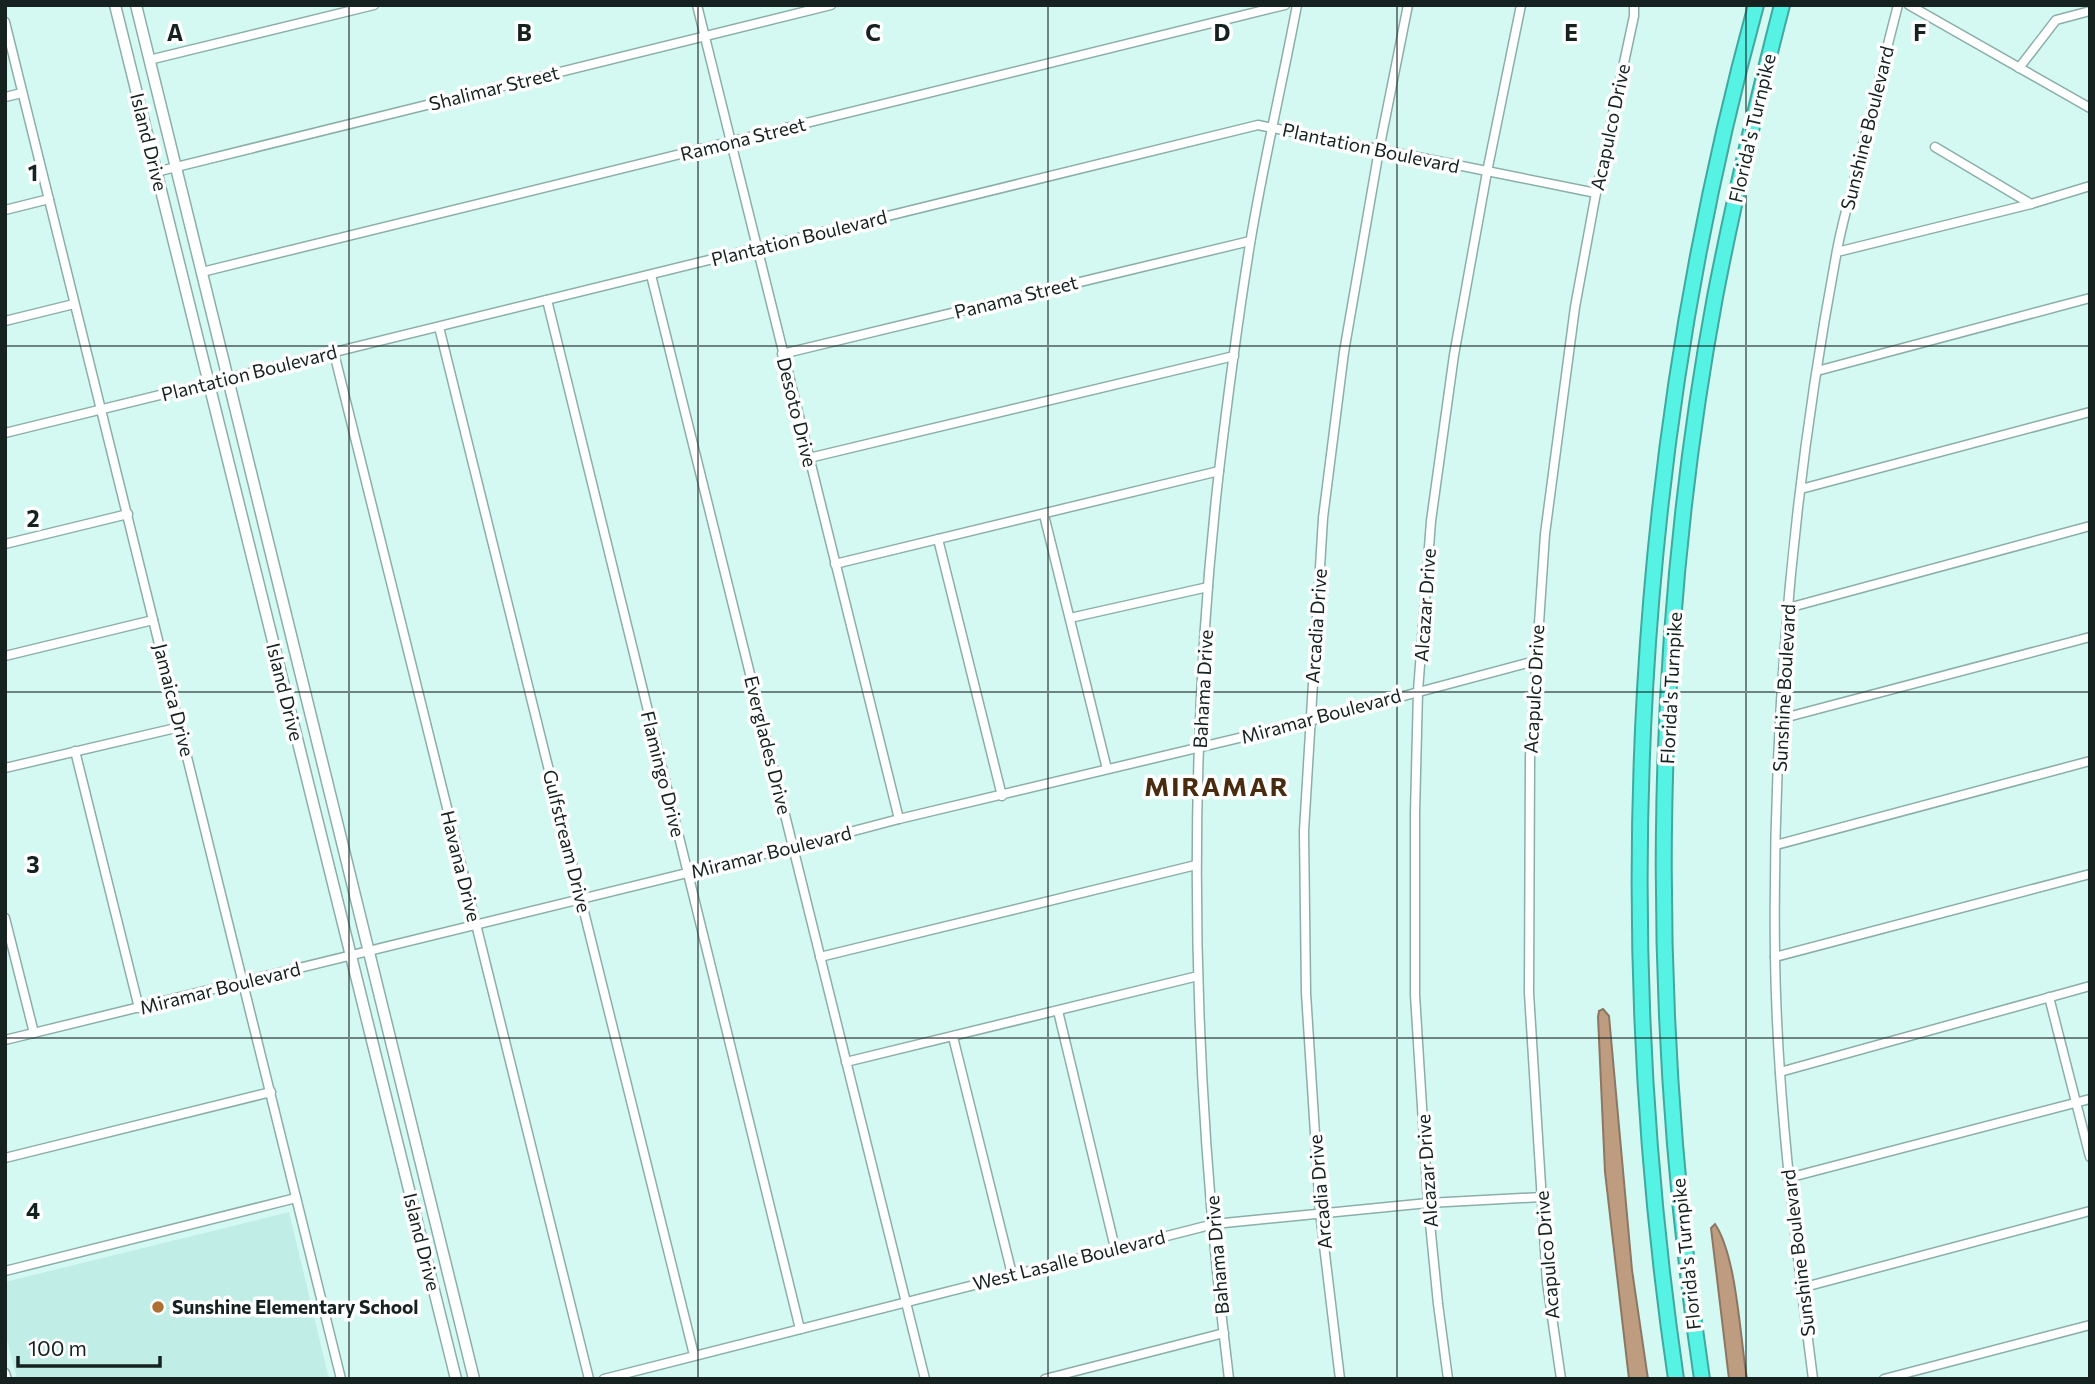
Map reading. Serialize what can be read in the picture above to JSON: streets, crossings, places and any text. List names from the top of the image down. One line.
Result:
{"streets":{"highway":["Florida's Turnpike"],"street":["Shalimar Street","Acapulco Drive","Sunshine Boulevard","Ramona Street","Island Drive","Plantation Boulevard","Panama Street","Desoto Drive","Alcazar Drive","Arcadia Drive","Bahama Drive","Jamaica Drive","Miramar Boulevard","Everglades Drive","Flamingo Drive","Gulfstream Drive","Havana Drive","West Lasalle Boulevard"]},"crossings":[["Shalimar Street","Island Drive"],["Shalimar Street","Desoto Drive"],["Acapulco Drive","Plantation Boulevard"],["Acapulco Drive","Miramar Boulevard"],["Acapulco Drive","West Lasalle Boulevard"],["Ramona Street","Island Drive"],["Ramona Street","Desoto Drive"],["Island Drive","Plantation Boulevard"],["Island Drive","Miramar Boulevard"],["Plantation Boulevard","Desoto Drive"],["Plantation Boulevard","Alcazar Drive"],["Plantation Boulevard","Arcadia Drive"],["Plantation Boulevard","Bahama Drive"],["Plantation Boulevard","Jamaica Drive"],["Plantation Boulevard","Everglades Drive"],["Plantation Boulevard","Flamingo Drive"],["Plantation Boulevard","Gulfstream Drive"],["Plantation Boulevard","Havana Drive"],["Panama Street","Desoto Drive"],["Panama Street","Bahama Drive"],["Desoto Drive","Miramar Boulevard"],["Alcazar Drive","Miramar Boulevard"],["Alcazar Drive","West Lasalle Boulevard"],["Arcadia Drive","Miramar Boulevard"],["Arcadia Drive","West Lasalle Boulevard"],["Bahama Drive","Miramar Boulevard"],["Bahama Drive","West Lasalle Boulevard"],["Jamaica Drive","Miramar Boulevard"],["Miramar Boulevard","Everglades Drive"],["Miramar Boulevard","Flamingo Drive"],["Miramar Boulevard","Gulfstream Drive"],["Miramar Boulevard","Havana Drive"],["Everglades Drive","West Lasalle Boulevard"],["Flamingo Drive","West Lasalle Boulevard"],["Gulfstream Drive","West Lasalle Boulevard"]],"districts":["MIRAMAR"],"places":["Sunshine Elementary School"],"scale_bar":"100 m","grid":{"columns":["A","B","C","D","E","F"],"rows":["1","2","3","4"]}}
